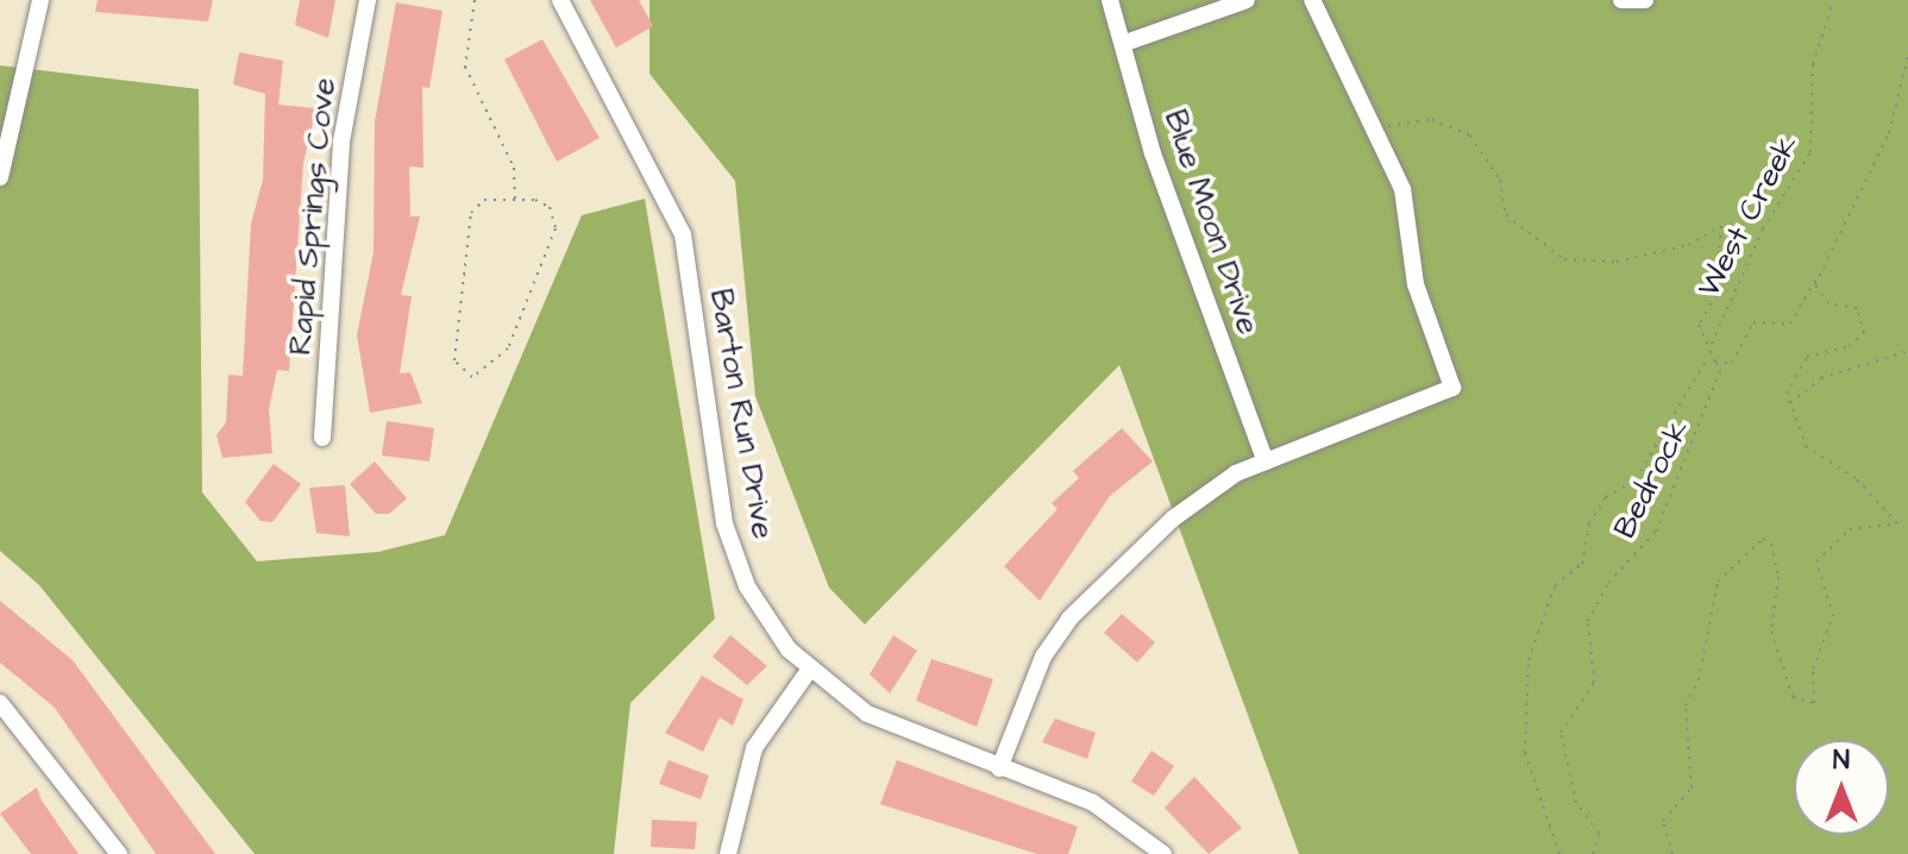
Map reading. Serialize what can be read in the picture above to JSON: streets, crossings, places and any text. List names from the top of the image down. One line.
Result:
{"streets":{"street":["Rapid Springs Cove","Blue Moon Drive","Barton Run Drive"],"path":["West Creek","Bedrock"]},"north":"top"}
